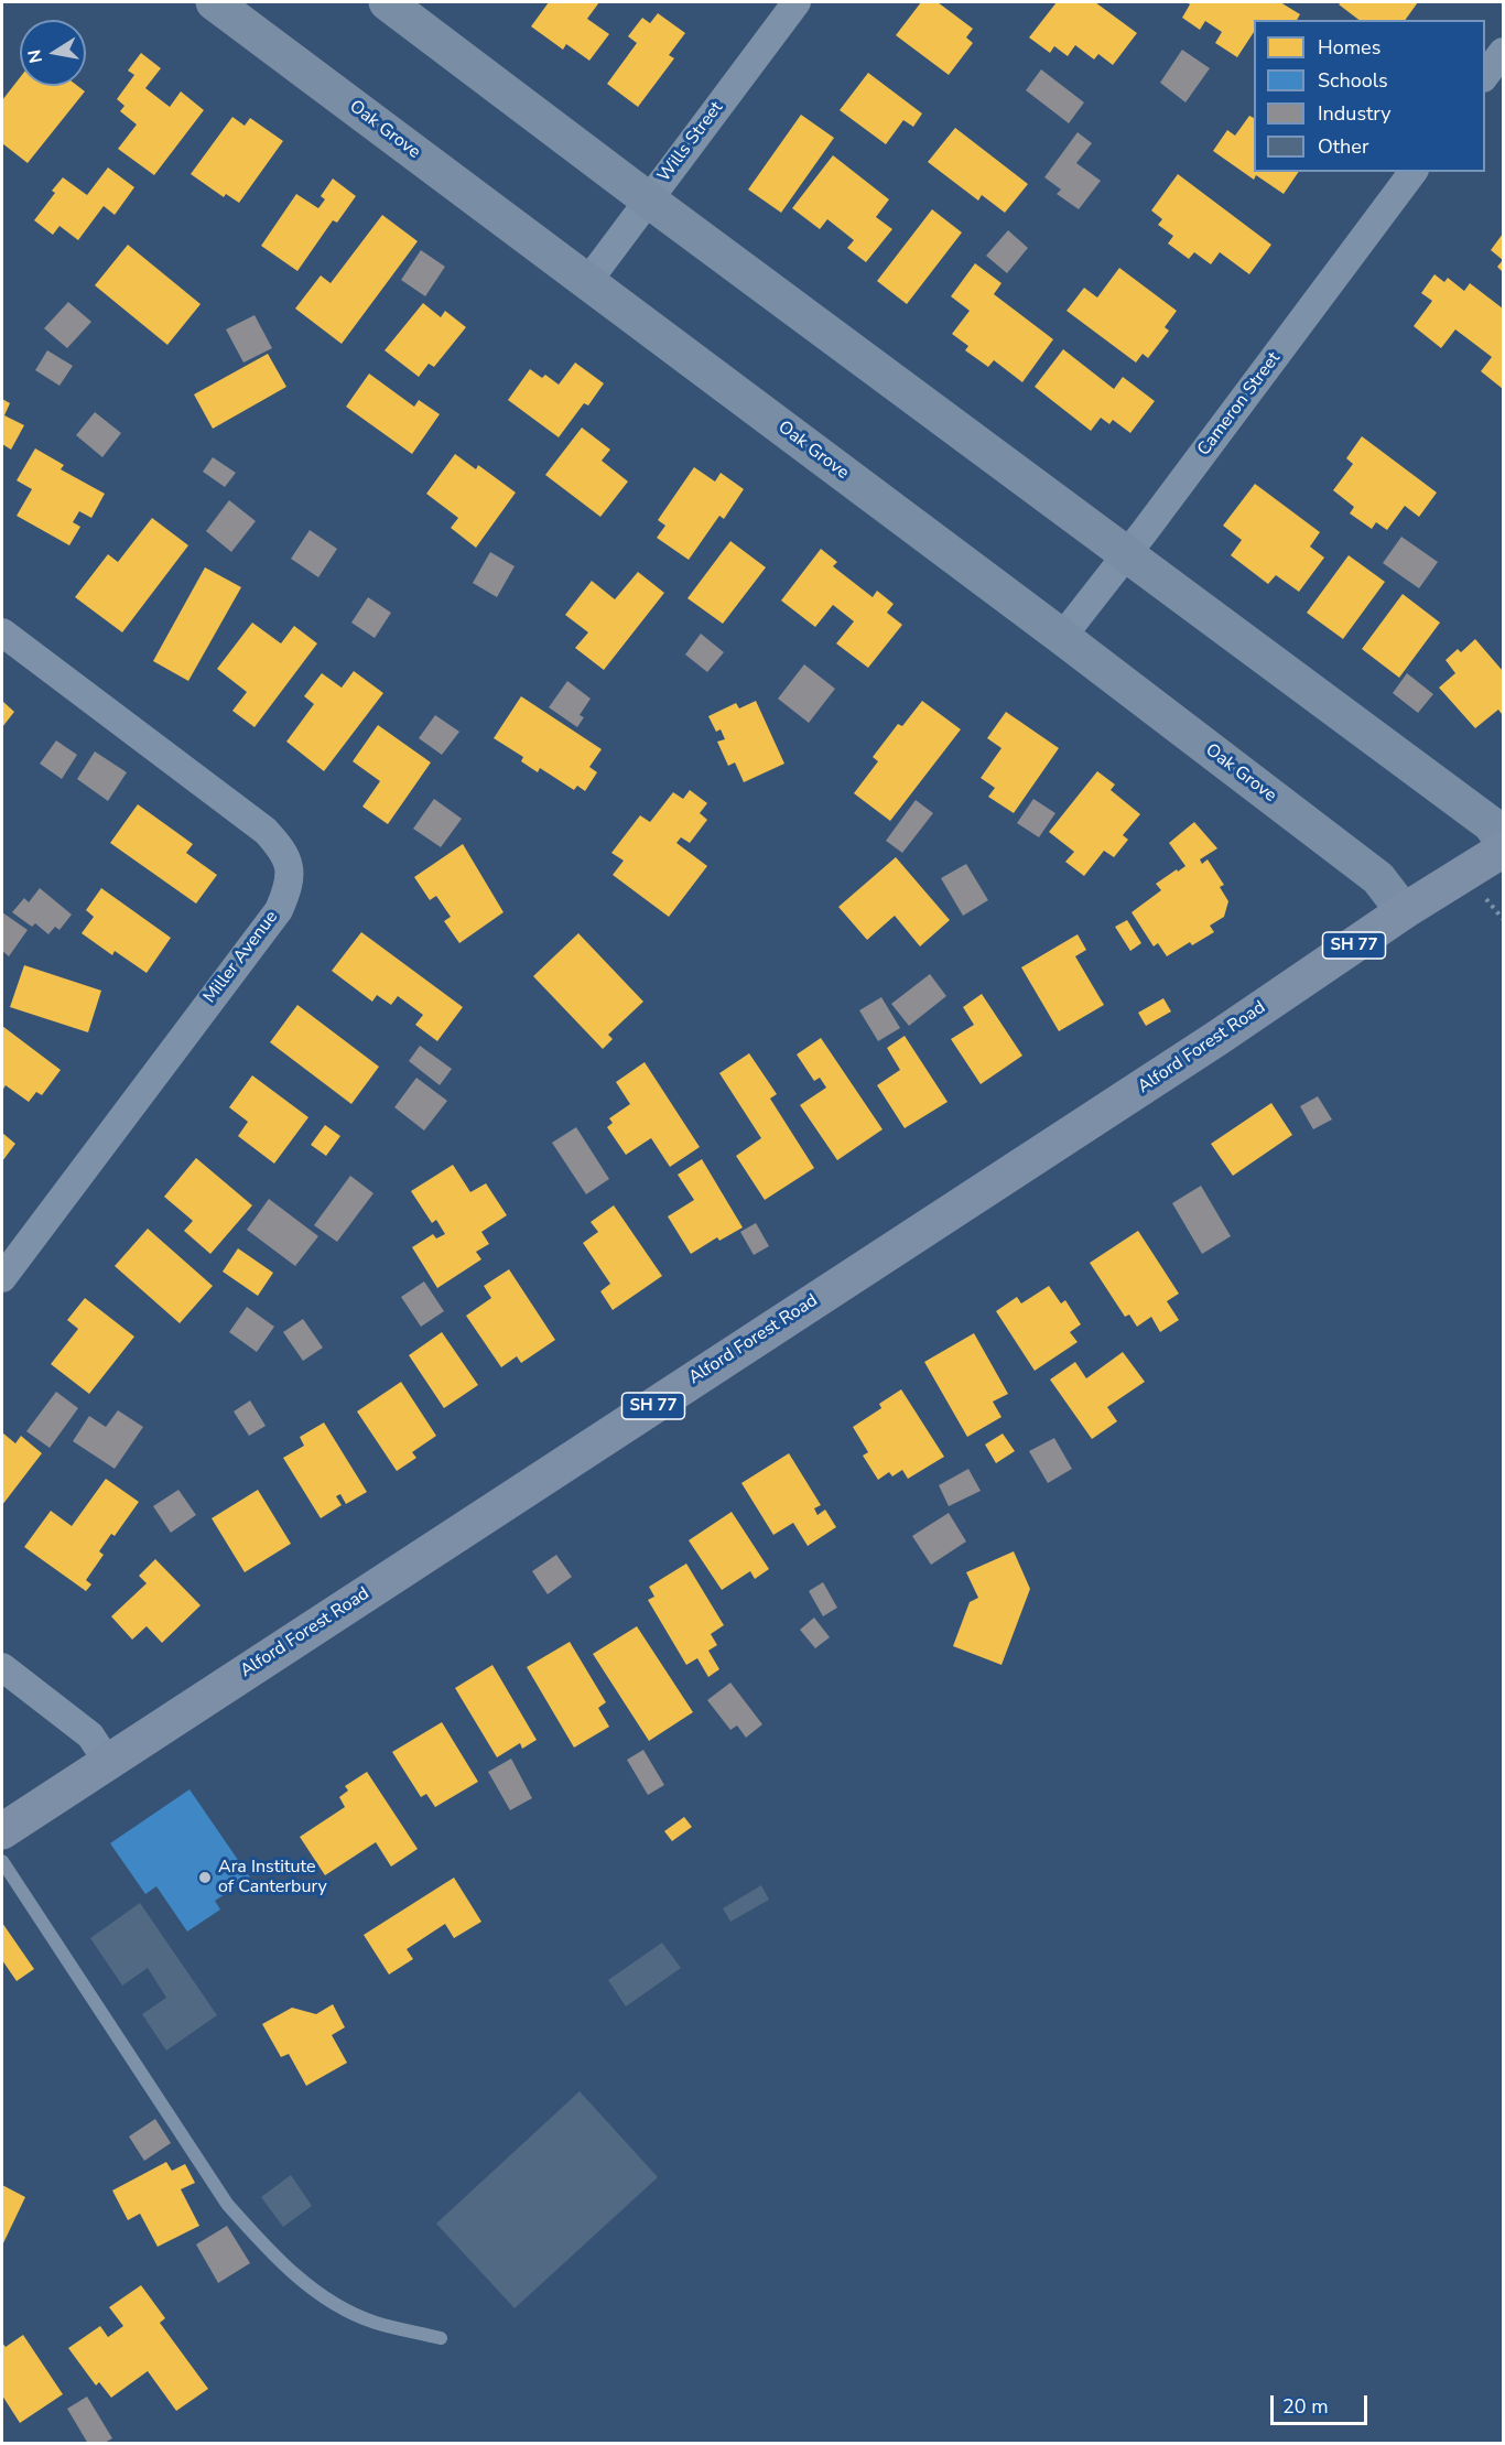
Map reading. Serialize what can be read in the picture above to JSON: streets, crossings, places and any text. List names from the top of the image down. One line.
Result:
{"streets":{"main road":["SH 77","Alford Forest Road"],"street":["Oak Grove","Wills Street","Cameron Street","Miller Avenue"]},"crossings":[["Oak Grove","Wills Street"],["Oak Grove","Cameron Street"],["Oak Grove","SH 77"],["Oak Grove","Alford Forest Road"],["SH 77","Alford Forest Road"]],"places":["Ara Institute of Canterbury"],"legend":["Homes","Schools","Industry","Other"],"scale_bar":"20 m","north":"left"}
